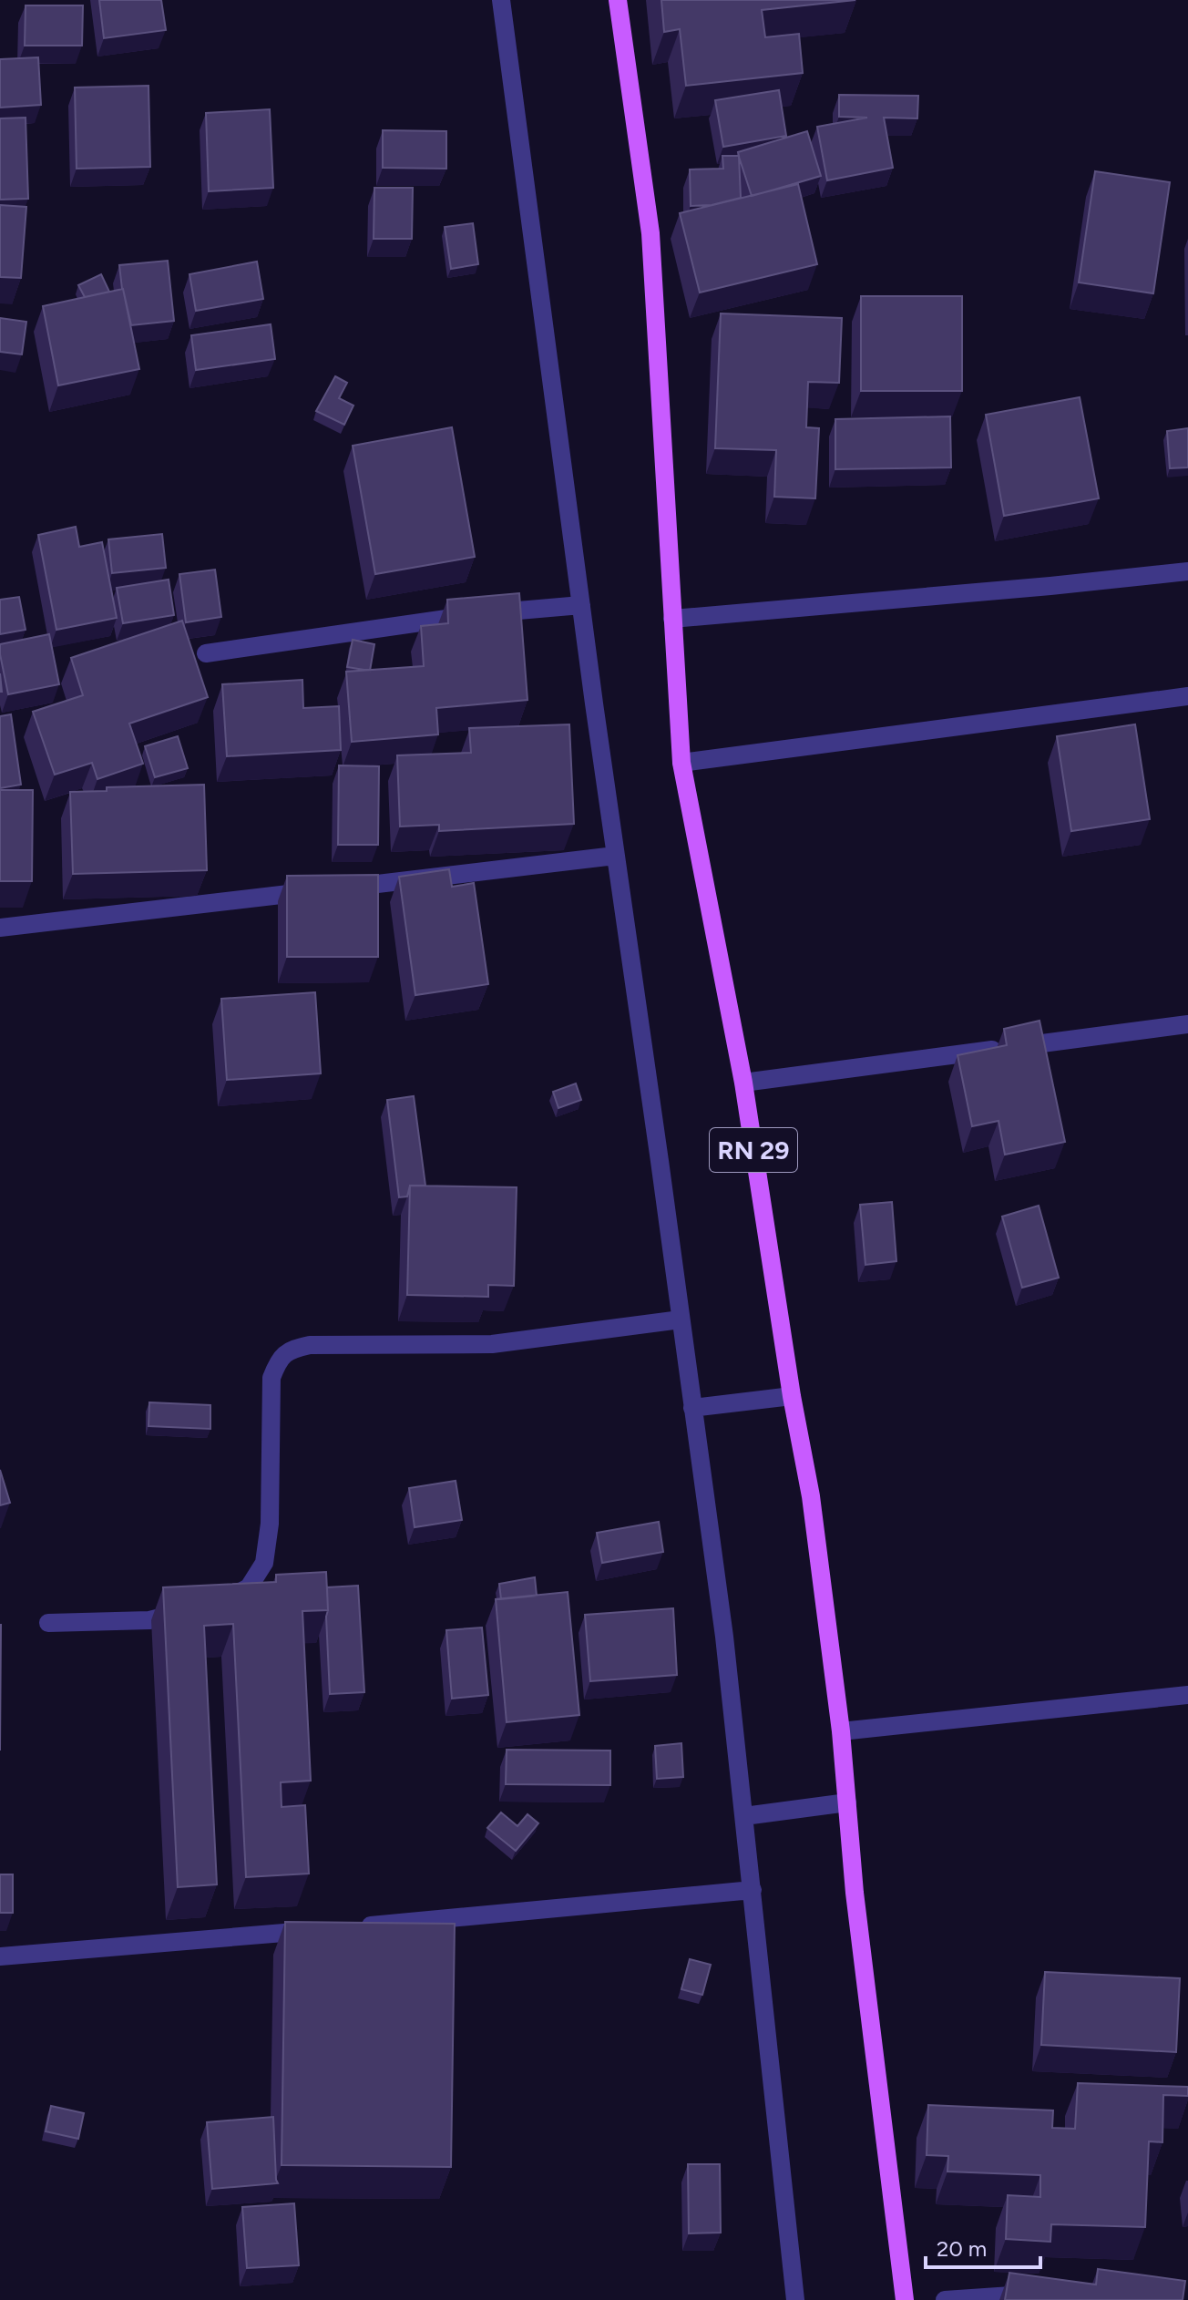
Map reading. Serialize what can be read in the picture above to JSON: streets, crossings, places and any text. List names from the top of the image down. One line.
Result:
{"streets":{"main road":["RN 29"]},"scale_bar":"20 m"}
